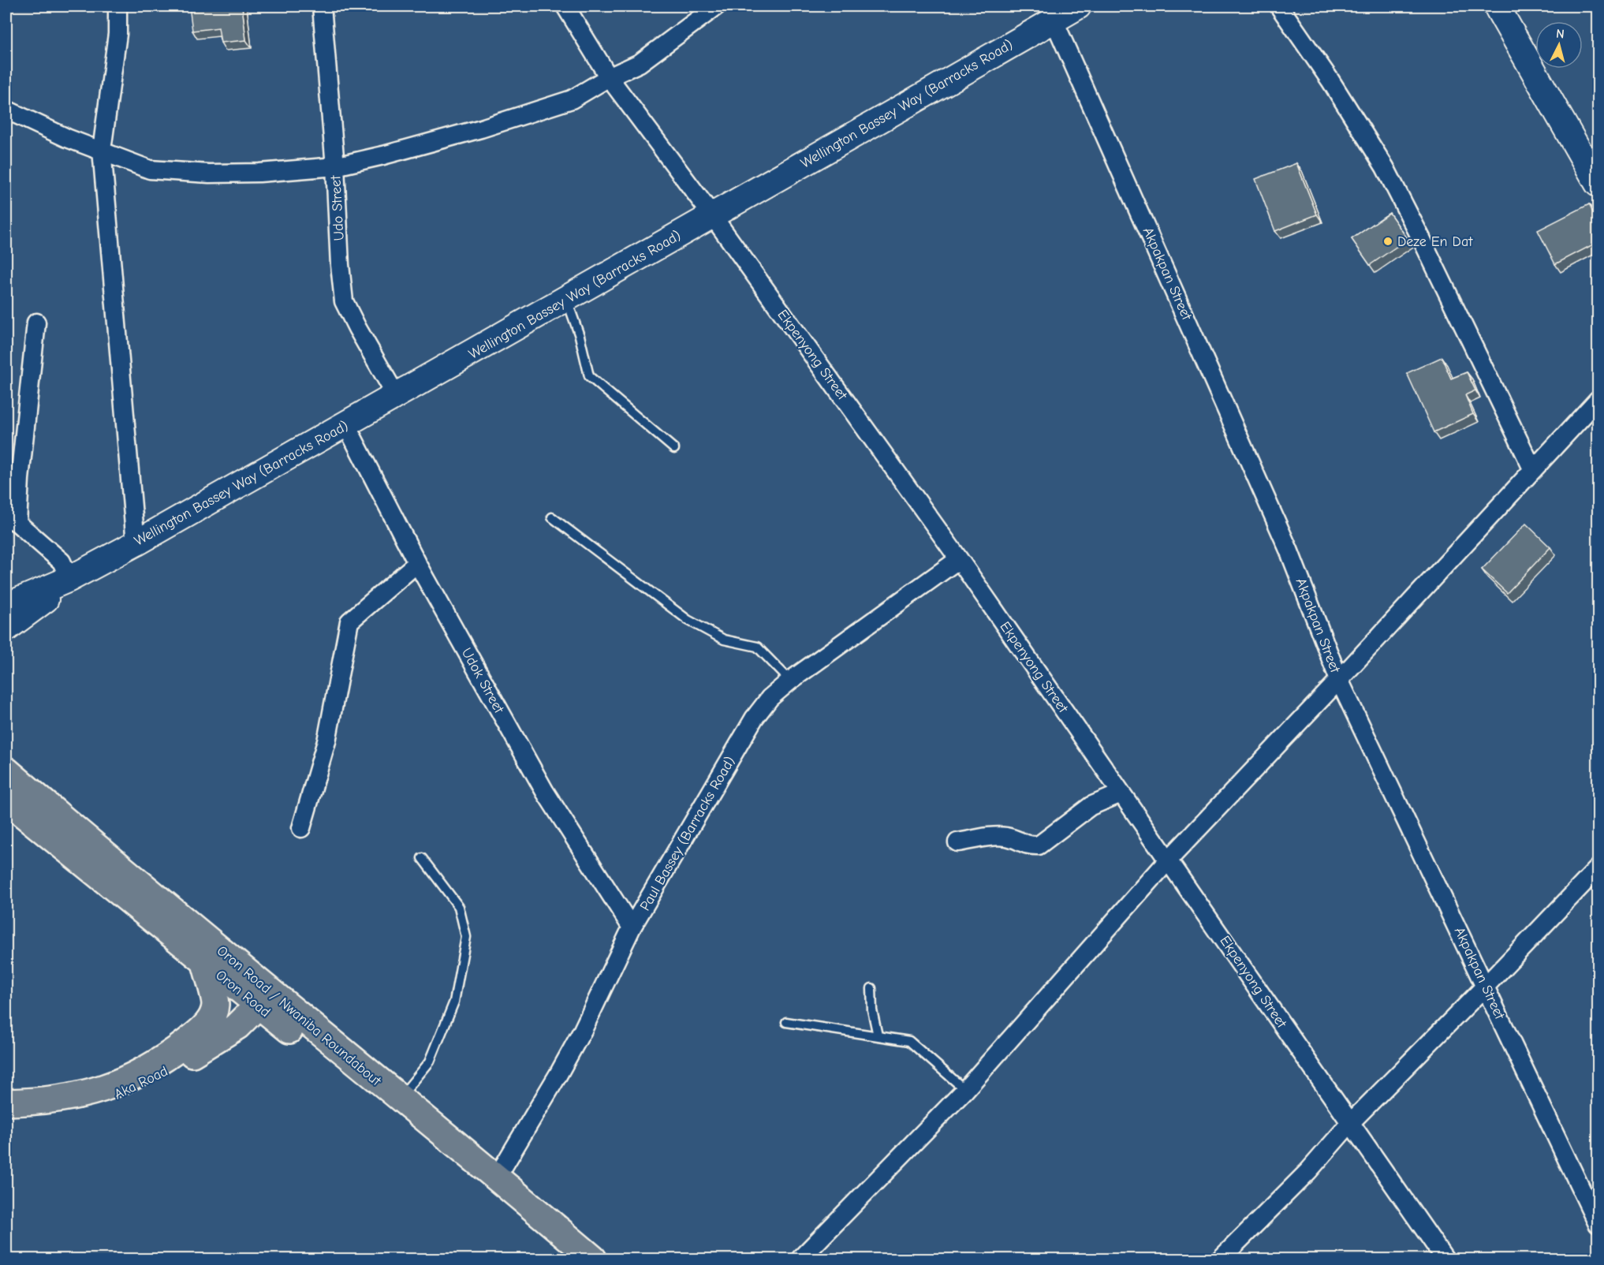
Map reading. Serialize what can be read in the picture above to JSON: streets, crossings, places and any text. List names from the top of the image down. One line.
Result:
{"streets":{"highway":["Oron Road","Oron Road / Nwaniba Roundabout","Aka Road"],"main road":["Wellington Bassey Way (Barracks Road)"],"street":["Udo Street","Akpakpan Street","Ekpenyong Street","Udok Street","Paul Bassey (Barracks Road)"]},"crossings":[["Wellington Bassey Way (Barracks Road)","Udo Street"],["Wellington Bassey Way (Barracks Road)","Akpakpan Street"],["Wellington Bassey Way (Barracks Road)","Ekpenyong Street"],["Wellington Bassey Way (Barracks Road)","Udok Street"],["Ekpenyong Street","Paul Bassey (Barracks Road)"],["Udok Street","Paul Bassey (Barracks Road)"],["Paul Bassey (Barracks Road)","Oron Road / Nwaniba Roundabout"],["Oron Road","Aka Road"]],"places":["Deze En Dat"],"north":"top"}
